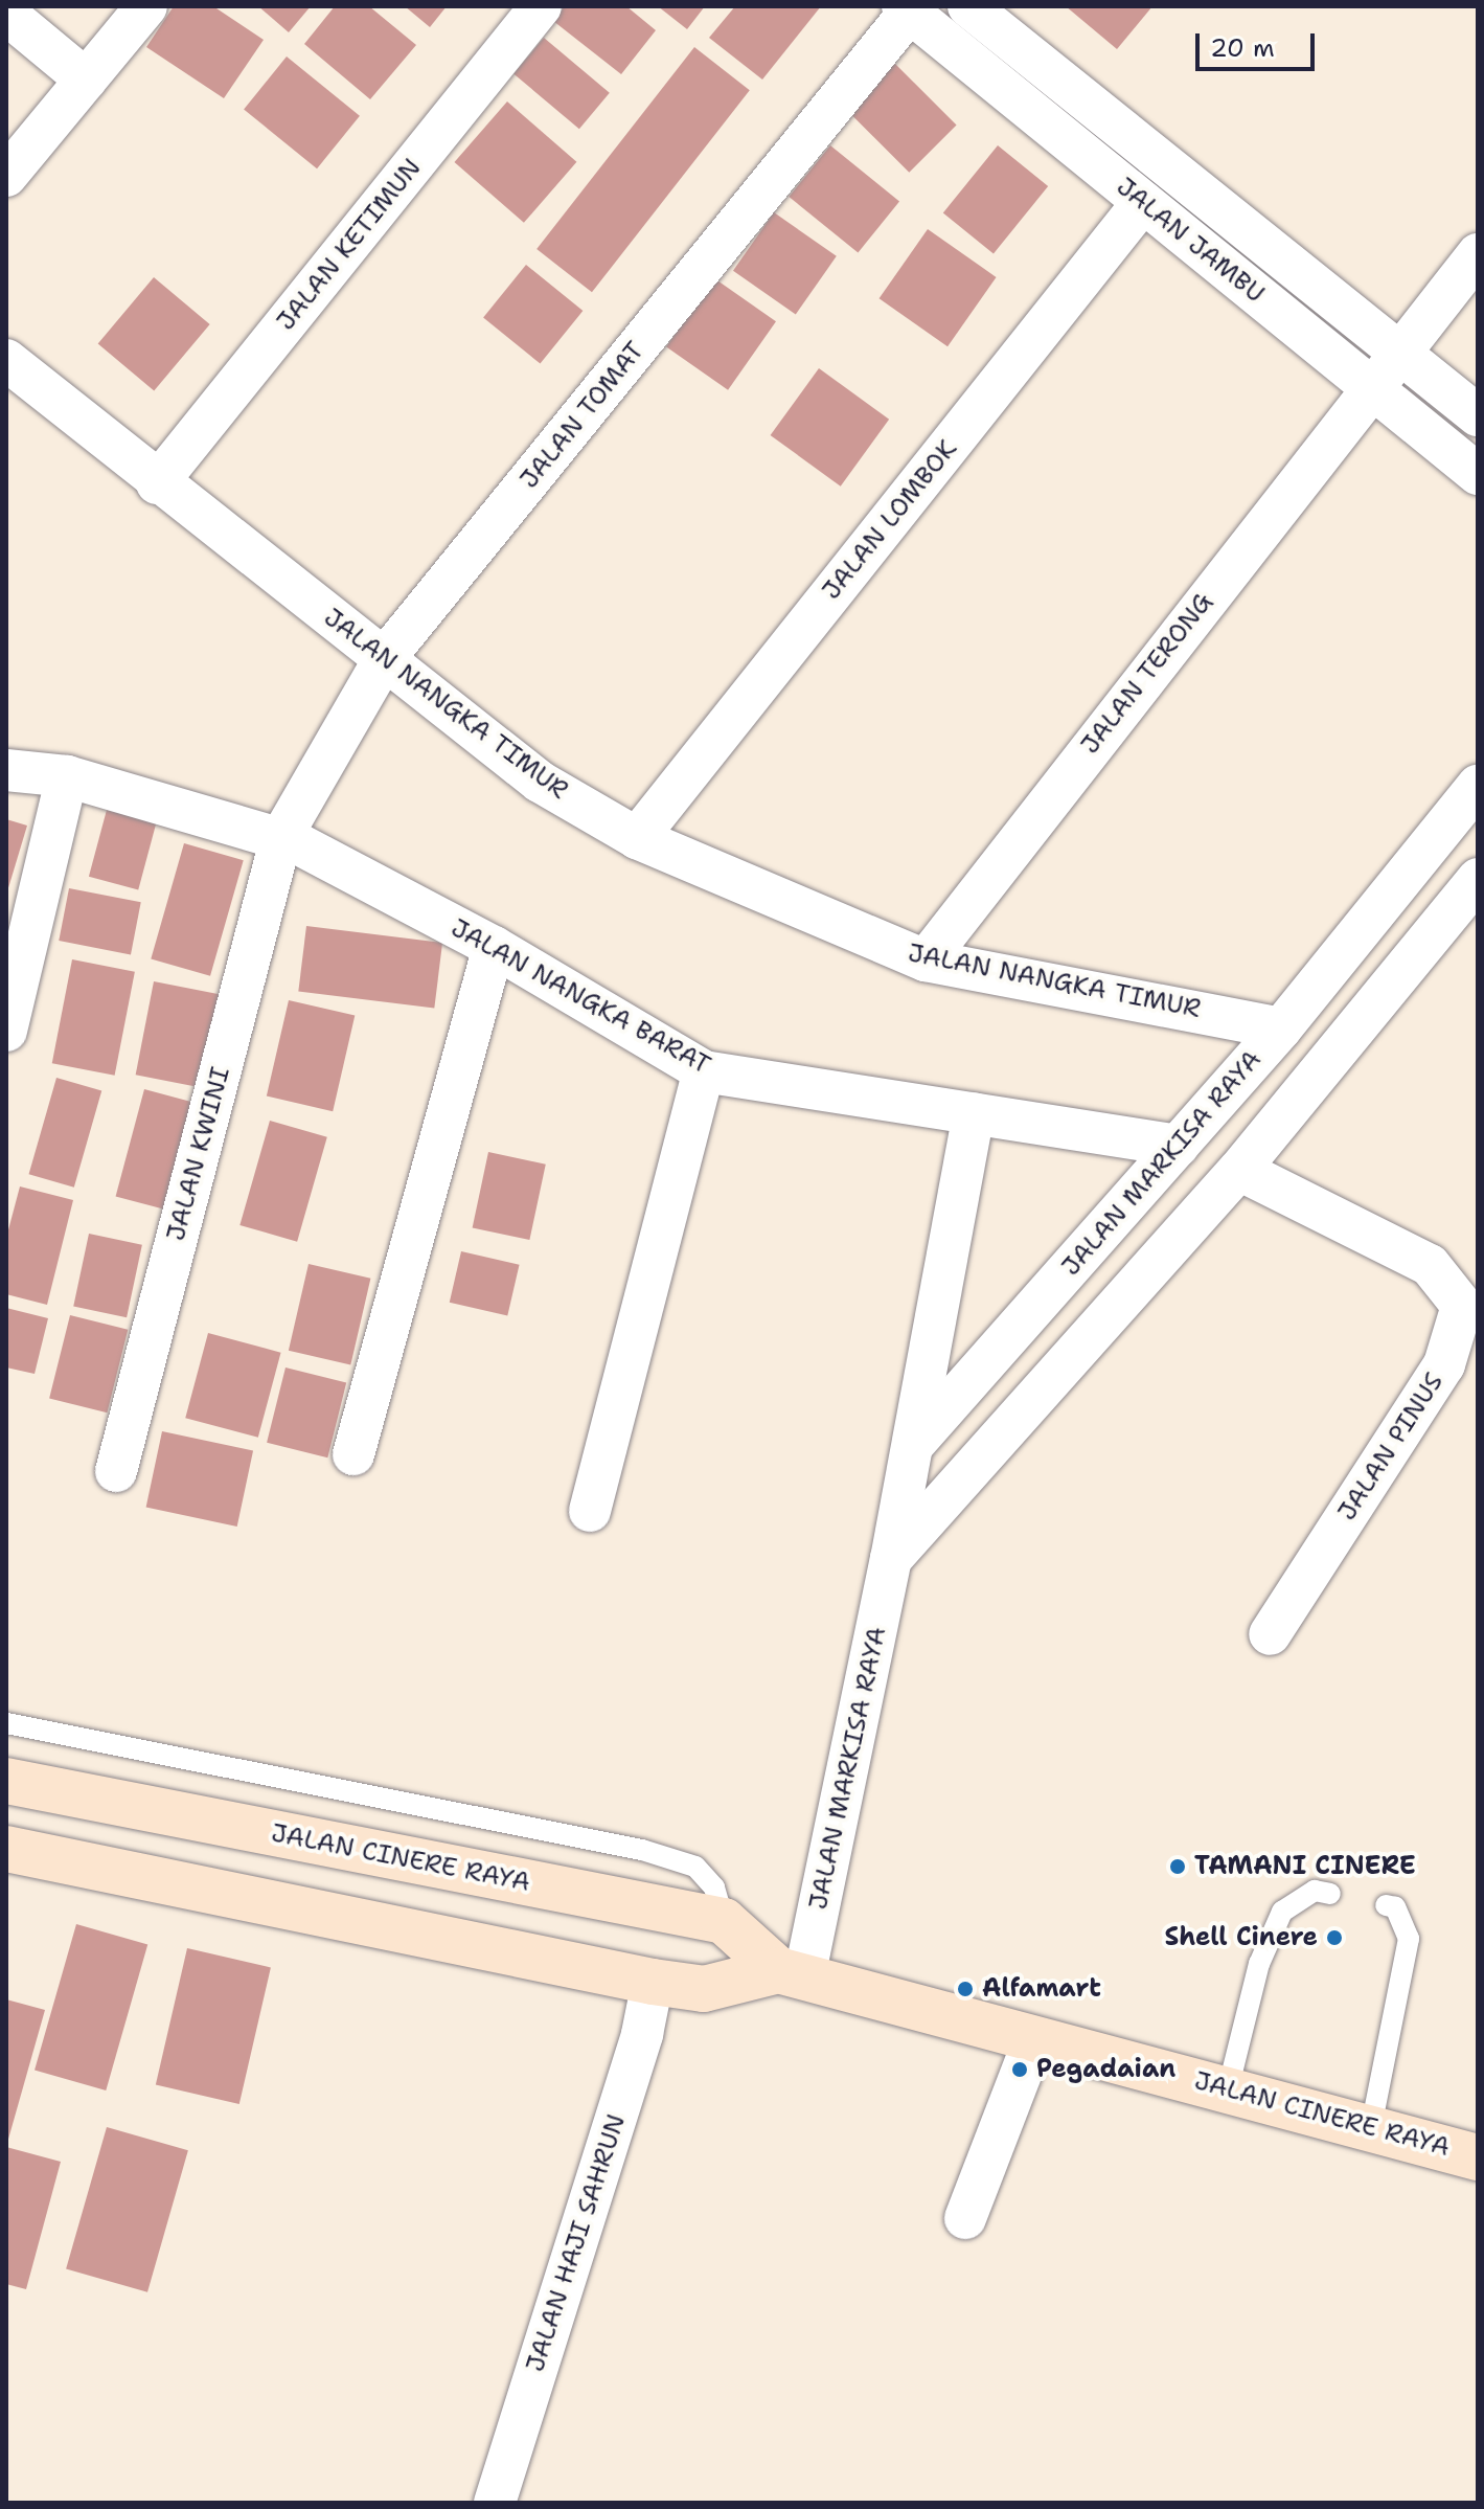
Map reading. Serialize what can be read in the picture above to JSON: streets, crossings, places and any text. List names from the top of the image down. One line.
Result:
{"streets":{"main road":["JALAN CINERE RAYA"],"street":["JALAN JAMBU","JALAN KETIMUN","JALAN TOMAT","JALAN LOMBOK","JALAN TERONG","JALAN NANGKA TIMUR","JALAN NANGKA BARAT","JALAN KWINI","JALAN MARKISA RAYA","JALAN PINUS","JALAN HAJI SAHRUN"]},"crossings":[["JALAN JAMBU","JALAN TOMAT"],["JALAN JAMBU","JALAN LOMBOK"],["JALAN JAMBU","JALAN TERONG"],["JALAN KETIMUN","JALAN NANGKA TIMUR"],["JALAN TOMAT","JALAN NANGKA TIMUR"],["JALAN TOMAT","JALAN NANGKA BARAT"],["JALAN TOMAT","JALAN KWINI"],["JALAN LOMBOK","JALAN NANGKA TIMUR"],["JALAN TERONG","JALAN NANGKA TIMUR"],["JALAN NANGKA TIMUR","JALAN MARKISA RAYA"],["JALAN NANGKA BARAT","JALAN KWINI"],["JALAN NANGKA BARAT","JALAN MARKISA RAYA"],["JALAN MARKISA RAYA","JALAN CINERE RAYA"],["JALAN CINERE RAYA","JALAN HAJI SAHRUN"]],"places":["TAMANI CINERE","Shell Cinere","Alfamart","Pegadaian"],"scale_bar":"20 m"}
